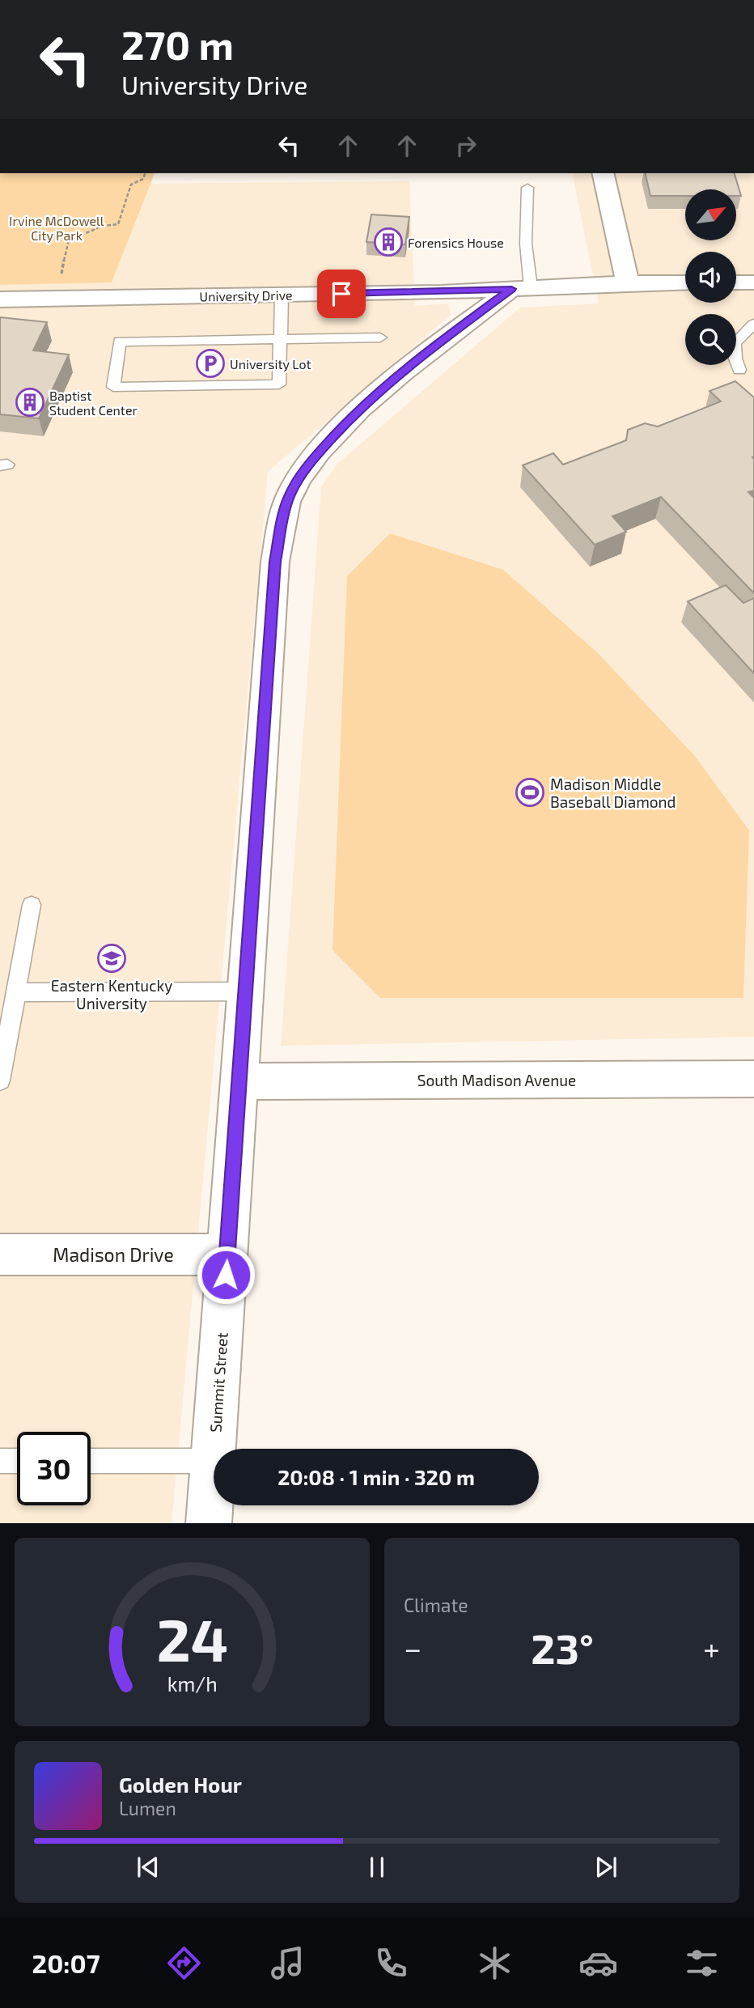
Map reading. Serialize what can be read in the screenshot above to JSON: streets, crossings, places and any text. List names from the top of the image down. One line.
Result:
{"streets":{"street":["University Drive","South Madison Avenue","Madison Drive","Summit Street"]},"crossings":[["University Drive","Summit Street"],["South Madison Avenue","Summit Street"],["Madison Drive","Summit Street"]],"parks":["Irvine McDowell City Park"],"places":{"building":["Forensics House","Baptist Student Center"],"parking":["University Lot"],"sports":["Madison Middle Baseball Diamond"],"school or university":["Eastern Kentucky University"]},"north":"top right","page":{"turn":["270 m","University Drive"],"limit":"30","trip":"20:08 · 1 min · 320 m","tile":"Climate","heat":["−","23°","+"],"song":["Golden Hour","Lumen"],"tabs":"20:07","gauge":["24","km/h"]}}
